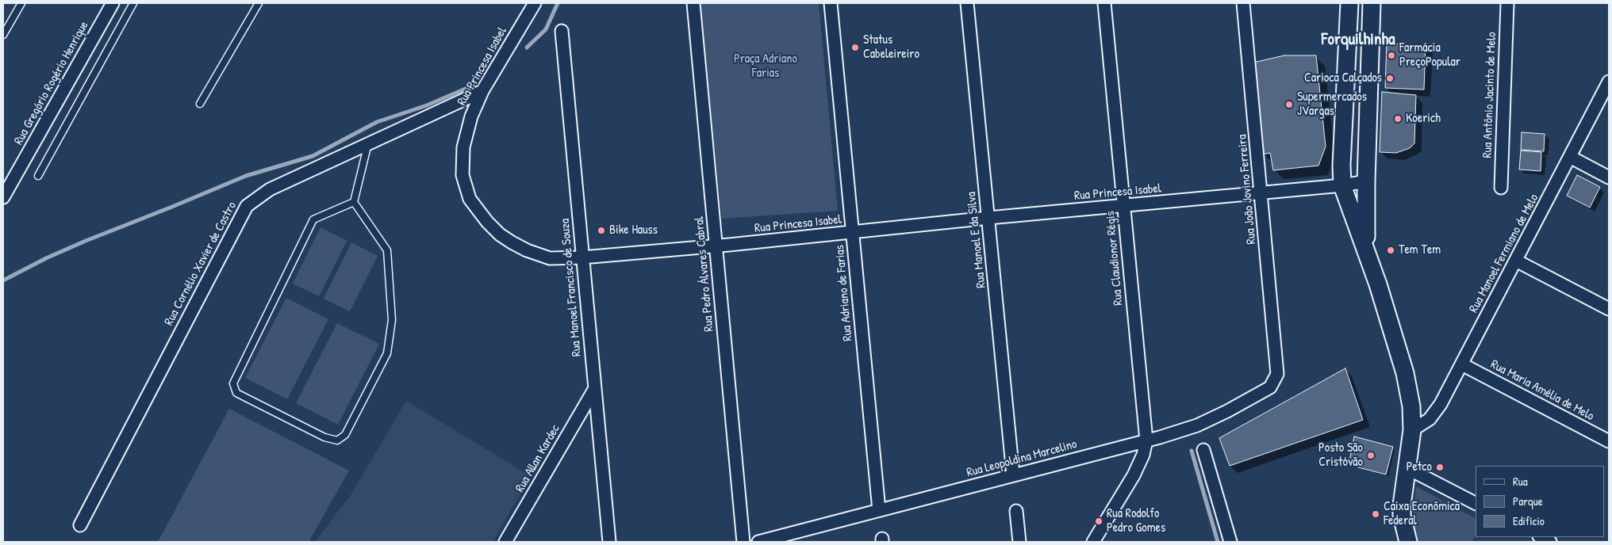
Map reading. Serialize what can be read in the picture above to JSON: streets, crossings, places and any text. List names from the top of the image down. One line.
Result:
{"streets":{"street":["Rua Princesa Isabel","Rua Gregório Rogério Henrique","Rua Antônio Jacinto de Melo","Rua João Jovino Ferreira","Rua Manoel E da Silva","Rua Manoel Fermiano de Melo","Rua Claudionor Régis","Rua Cornélio Xavier de Castro","Rua Pedro Álvares Cabral","Rua Manoel Francisco de Souza","Rua Adriano de Farias","Rua Maria Amélia de Melo","Rua Allan Kardec","Rua Leopoldina Marcelino"]},"crossings":[["Rua Princesa Isabel","Rua João Jovino Ferreira"],["Rua Princesa Isabel","Rua Manoel E da Silva"],["Rua Princesa Isabel","Rua Claudionor Régis"],["Rua Princesa Isabel","Rua Cornélio Xavier de Castro"],["Rua Princesa Isabel","Rua Pedro Álvares Cabral"],["Rua Princesa Isabel","Rua Manoel Francisco de Souza"],["Rua Princesa Isabel","Rua Adriano de Farias"],["Rua João Jovino Ferreira","Rua Leopoldina Marcelino"],["Rua Manoel E da Silva","Rua Leopoldina Marcelino"],["Rua Manoel Fermiano de Melo","Rua Maria Amélia de Melo"],["Rua Claudionor Régis","Rua Leopoldina Marcelino"],["Rua Manoel Francisco de Souza","Rua Allan Kardec"],["Rua Adriano de Farias","Rua Leopoldina Marcelino"]],"districts":["Forquilhinha"],"parks":["Praça Adriano Farias"],"places":["Status Cabeleireiro","Farmácia PreçoPopular","Carioca Calçados","Supermercados JVargas","Koerich","Bike Hauss","Tem Tem","Posto São Cristóvão","Petco","Caixa Econômica Federal","Rua Rodolfo Pedro Gomes"],"legend":["Rua","Parque","Edifício"]}
